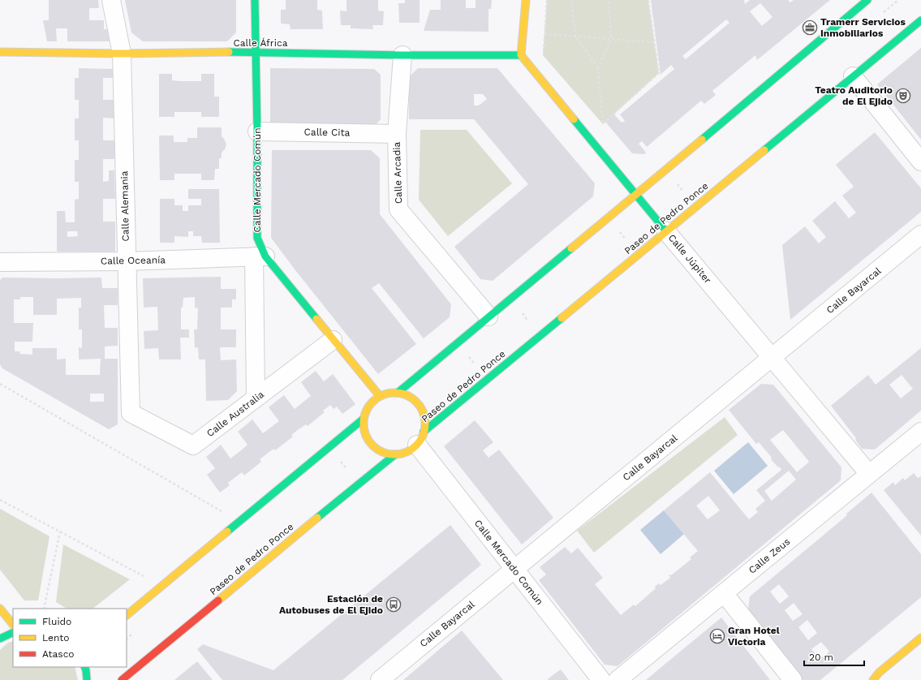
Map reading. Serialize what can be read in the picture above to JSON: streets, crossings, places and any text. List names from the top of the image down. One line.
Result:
{"streets":{"main road":["Calle África","Calle Mercado Común","Paseo de Pedro Ponce","Calle Júpiter"],"street":["Calle Cita","Calle Arcadia","Calle Alemania","Calle Oceanía","Calle Bayarcal","Calle Australia","Calle Zeus"]},"crossings":[["Calle África","Calle Arcadia"],["Calle África","Calle Mercado Común"],["Calle África","Calle Alemania"],["Calle África","Calle Júpiter"],["Calle Cita","Calle Arcadia"],["Calle Cita","Calle Mercado Común"],["Calle Mercado Común","Paseo de Pedro Ponce"],["Calle Mercado Común","Calle Oceanía"],["Calle Mercado Común","Calle Bayarcal"],["Calle Mercado Común","Calle Australia"],["Calle Alemania","Calle Oceanía"],["Calle Alemania","Calle Australia"],["Paseo de Pedro Ponce","Calle Júpiter"],["Calle Júpiter","Calle Bayarcal"],["Calle Júpiter","Calle Zeus"]],"places":{"office":["Tramerr Servicios Inmobiliarios"],"theatre":["Teatro Auditorio de El Ejido"],"bus stop":["Estación de Autobuses de El Ejido"],"hotel":["Gran Hotel Victoria"]},"legend":["Fluido","Lento","Atasco"],"scale_bar":"20 m"}
